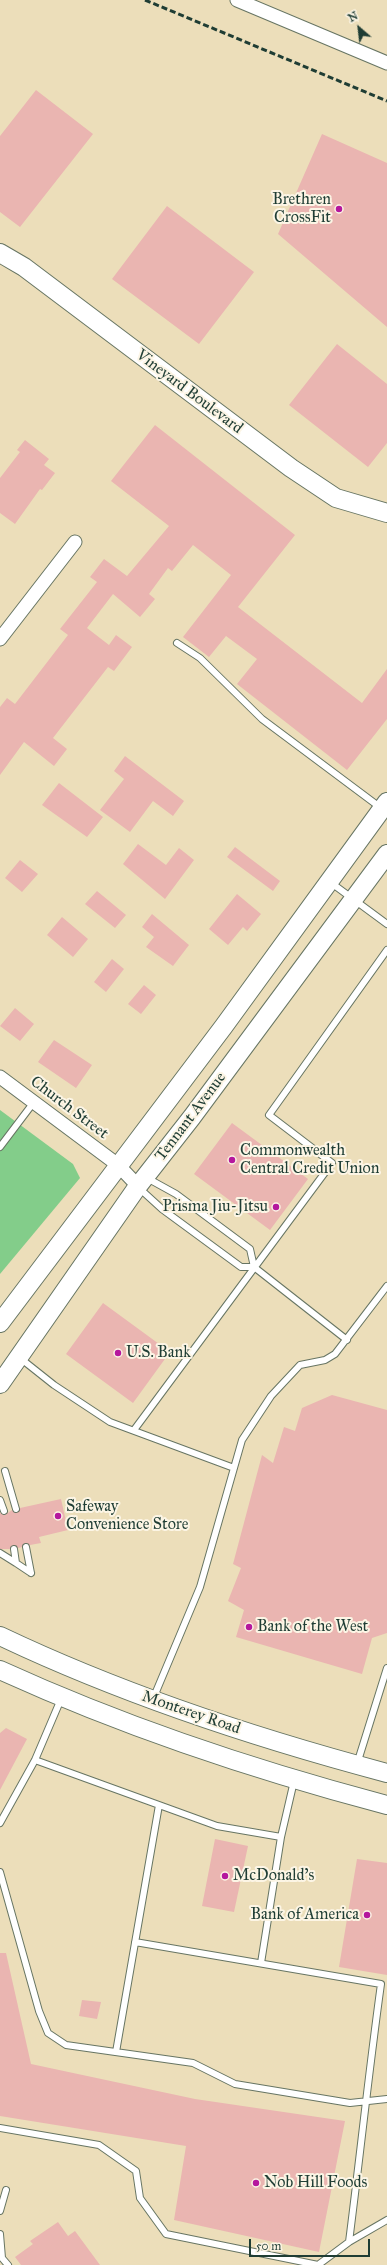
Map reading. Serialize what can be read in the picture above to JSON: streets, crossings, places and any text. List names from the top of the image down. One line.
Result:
{"streets":{"main road":["Vineyard Boulevard","Tennant Avenue","Monterey Road"],"street":["Church Street"]},"crossings":[["Church Street","Tennant Avenue"]],"places":["Brethren CrossFit","Commonwealth Central Credit Union","Prisma Jiu-Jitsu","U.S. Bank","Safeway Convenience Store","Bank of the West","McDonald's","Bank of America","Nob Hill Foods"],"scale_bar":"50 m","north":"top left"}
